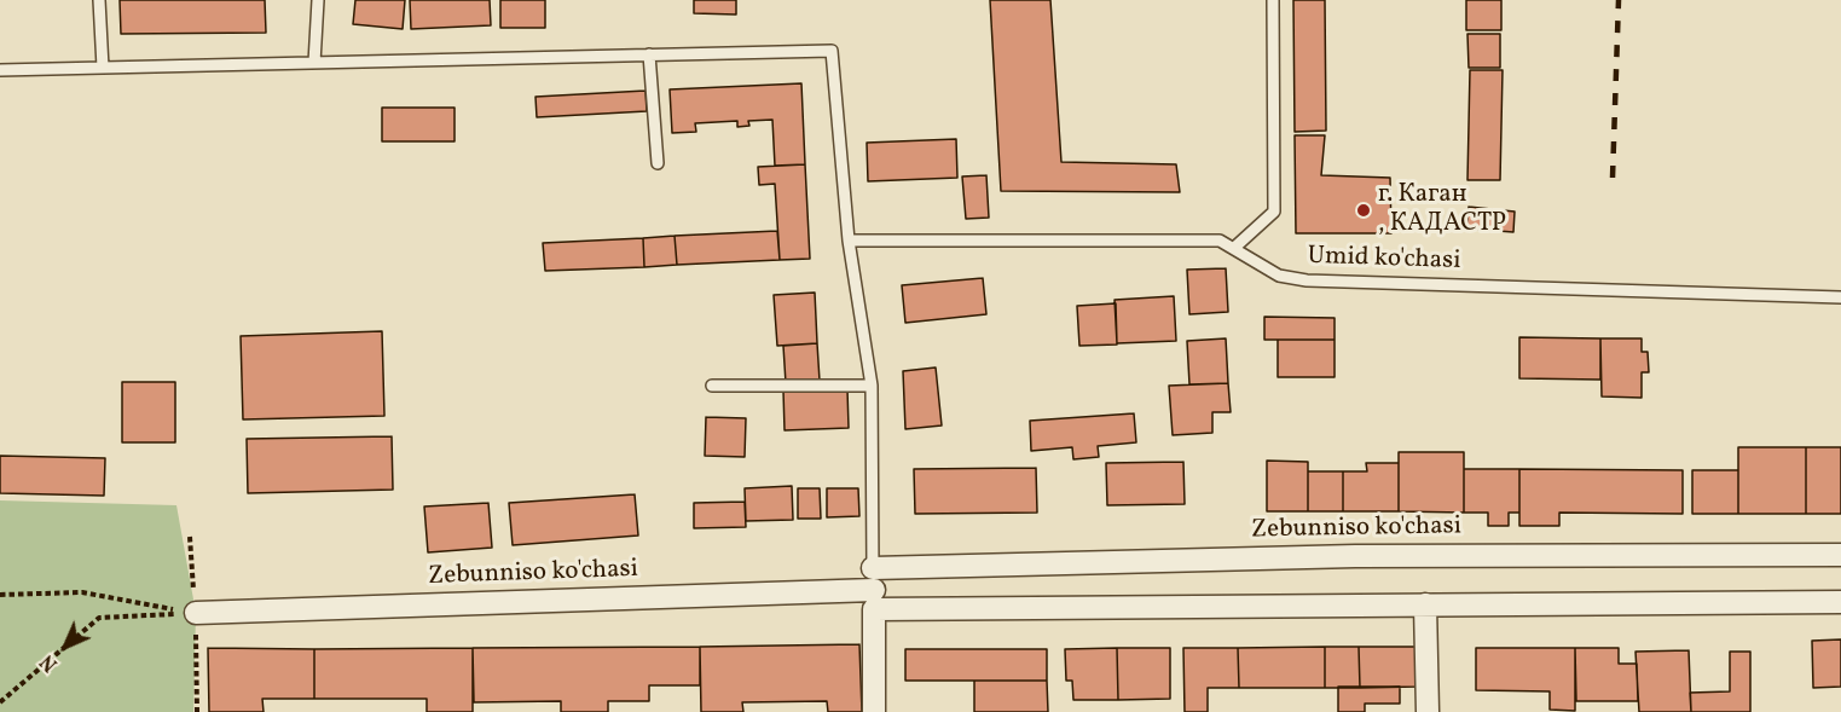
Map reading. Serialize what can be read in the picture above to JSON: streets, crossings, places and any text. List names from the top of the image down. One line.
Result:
{"streets":{"street":["Zebunniso ko'chasi"],"lane":["Umid ko'chasi"]},"places":["г. Каган , КАДАСТР"],"north":"bottom left"}
